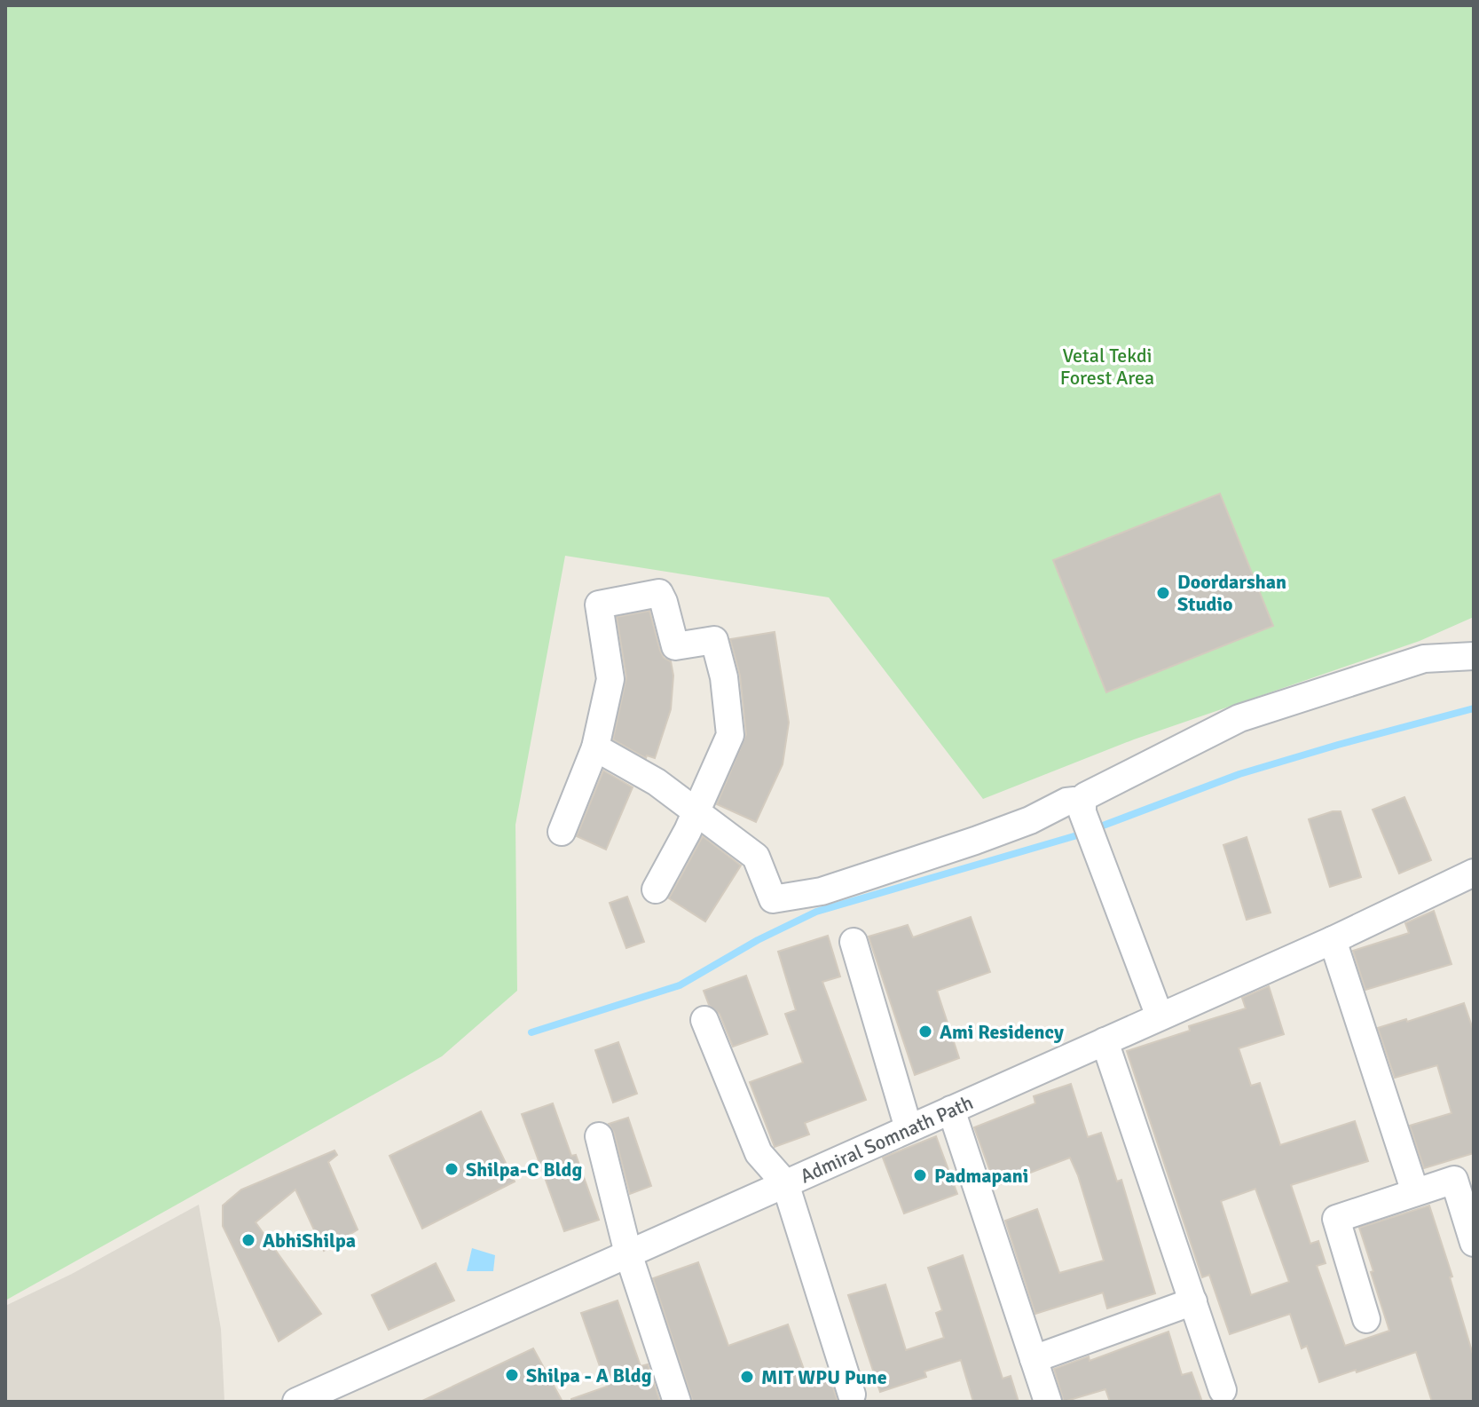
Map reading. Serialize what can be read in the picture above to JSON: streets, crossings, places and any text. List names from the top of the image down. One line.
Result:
{"streets":{"street":["Admiral Somnath Path"]},"parks":["Vetal Tekdi Forest Area"],"places":["Doordarshan Studio","Ami Residency","Shilpa-C Bldg","Padmapani","AbhiShilpa","Shilpa - A Bldg","MIT WPU Pune"]}
